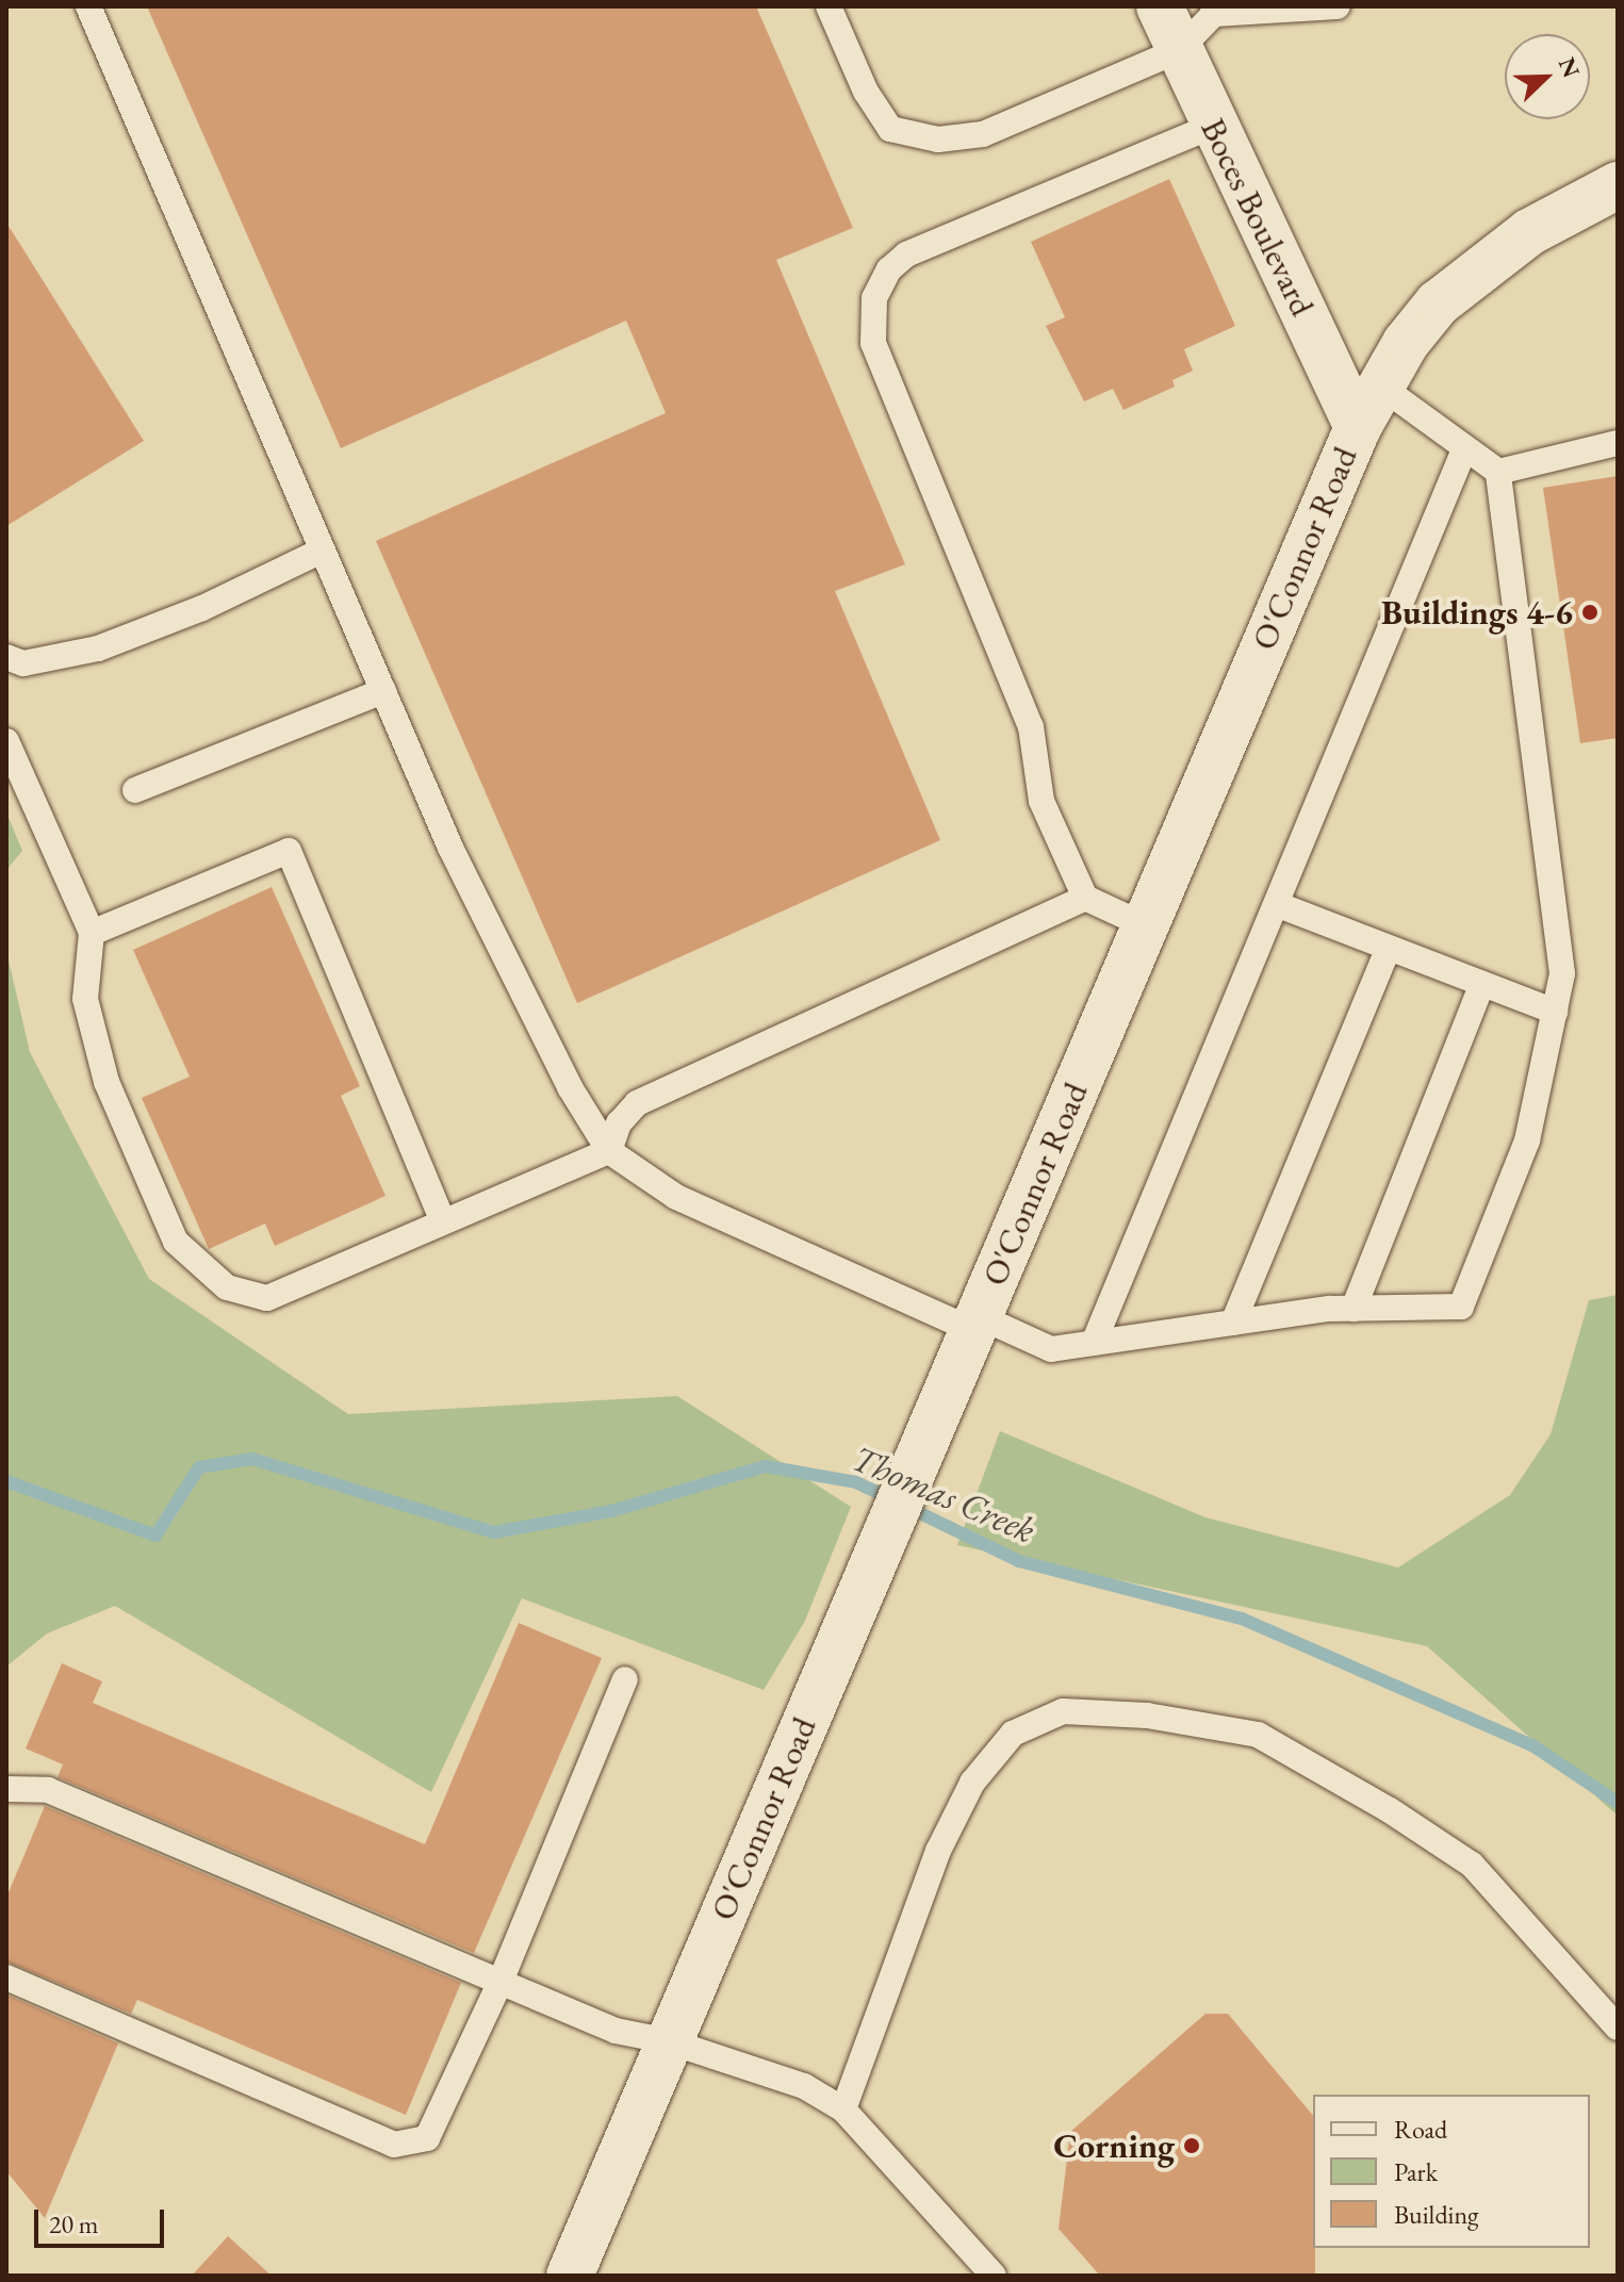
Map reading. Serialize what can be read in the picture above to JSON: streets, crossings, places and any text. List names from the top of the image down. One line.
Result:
{"streets":{"street":["Boces Boulevard","O'Connor Road"]},"crossings":[["Boces Boulevard","O'Connor Road"]],"water":["Thomas Creek"],"places":["Buildings 4-6","Corning"],"legend":["Road","Park","Building"],"scale_bar":"20 m","north":"top right"}
